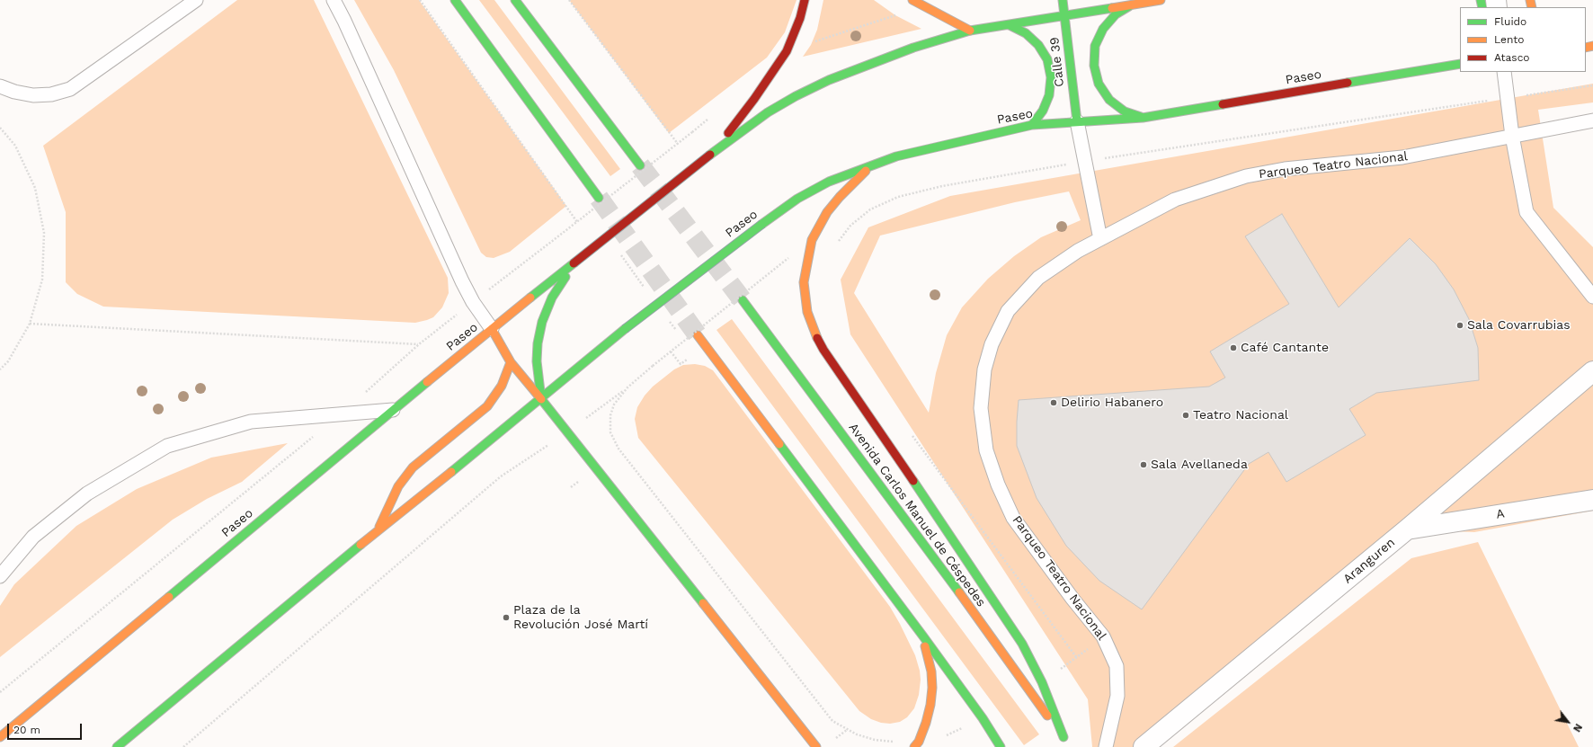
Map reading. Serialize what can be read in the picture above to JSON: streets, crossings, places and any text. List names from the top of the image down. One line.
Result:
{"streets":{"main road":["Calle 39","Paseo","Avenida Carlos Manuel de Céspedes"],"street":["A","Aranguren"],"lane":["Parqueo Teatro Nacional"]},"crossings":[["Calle 39","Paseo"],["A","Aranguren"]],"places":["Sala Covarrubias","Café Cantante","Delirio Habanero","Teatro Nacional","Sala Avellaneda","Plaza de la Revolución José Martí"],"legend":["Fluido","Lento","Atasco"],"scale_bar":"20 m","north":"bottom right"}
